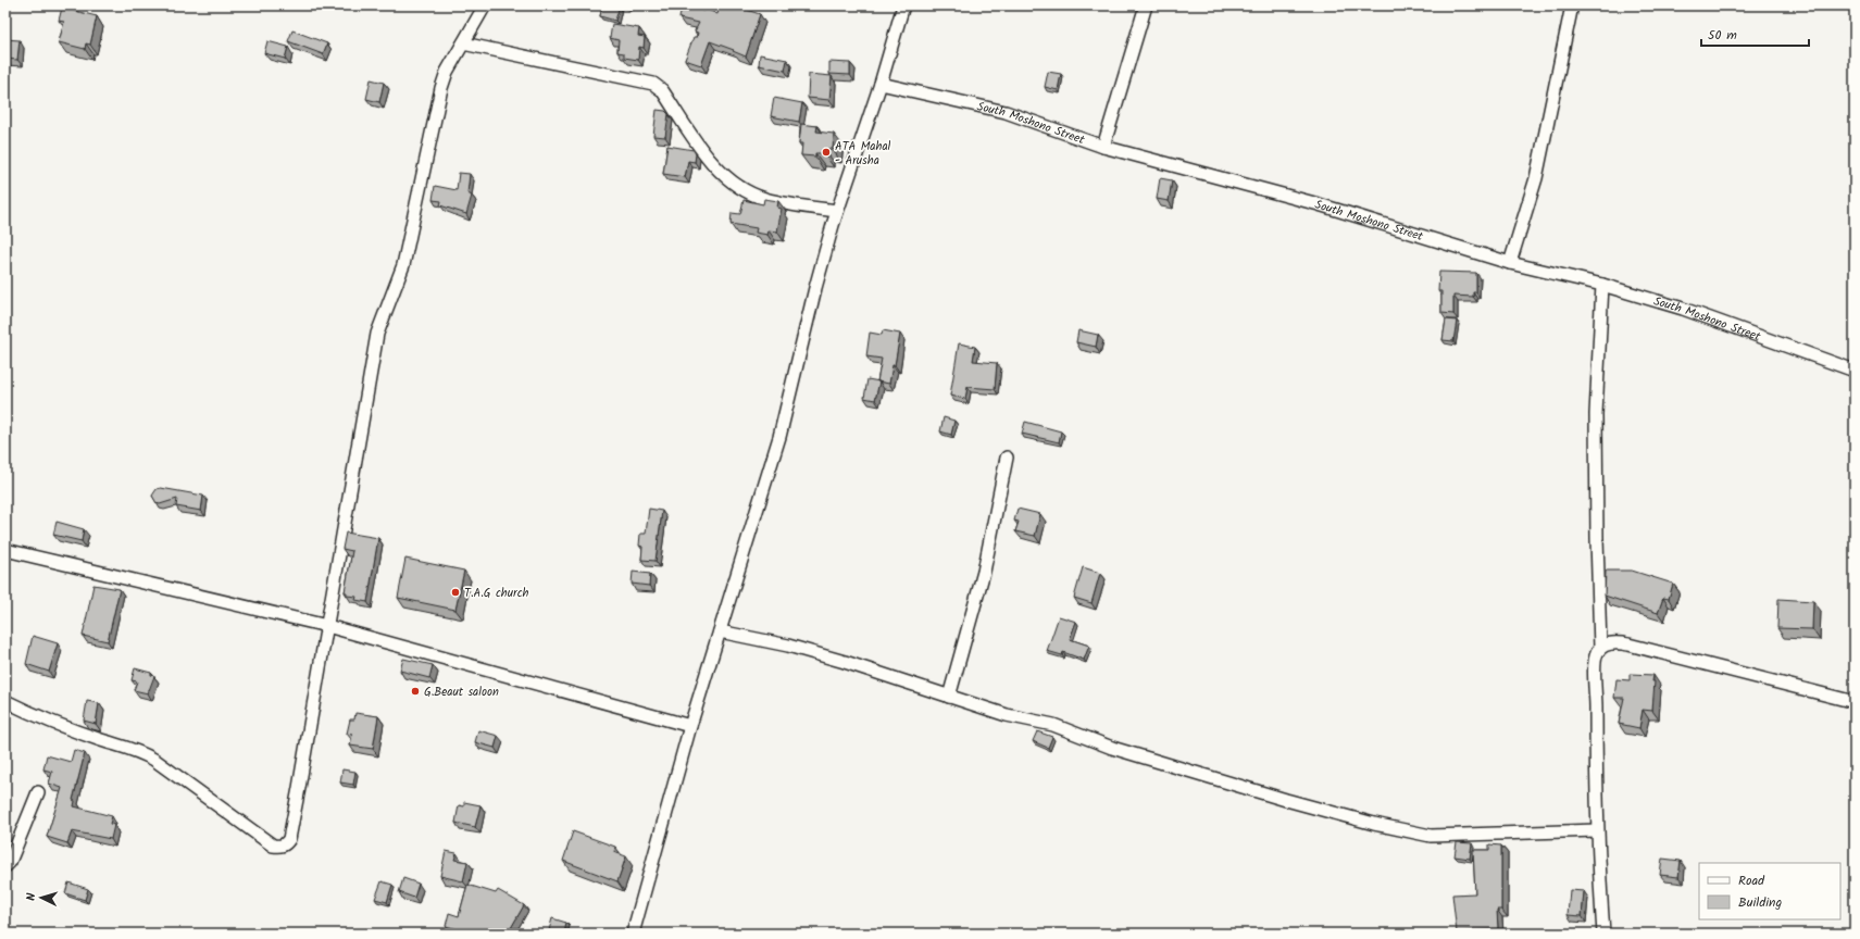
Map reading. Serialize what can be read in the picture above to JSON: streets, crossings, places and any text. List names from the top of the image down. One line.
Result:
{"streets":{"street":["South Moshono Street"]},"places":["ATA Mahal - Arusha","T.A.G church","G.Beaut saloon"],"legend":["Road","Building"],"scale_bar":"50 m","north":"left"}
